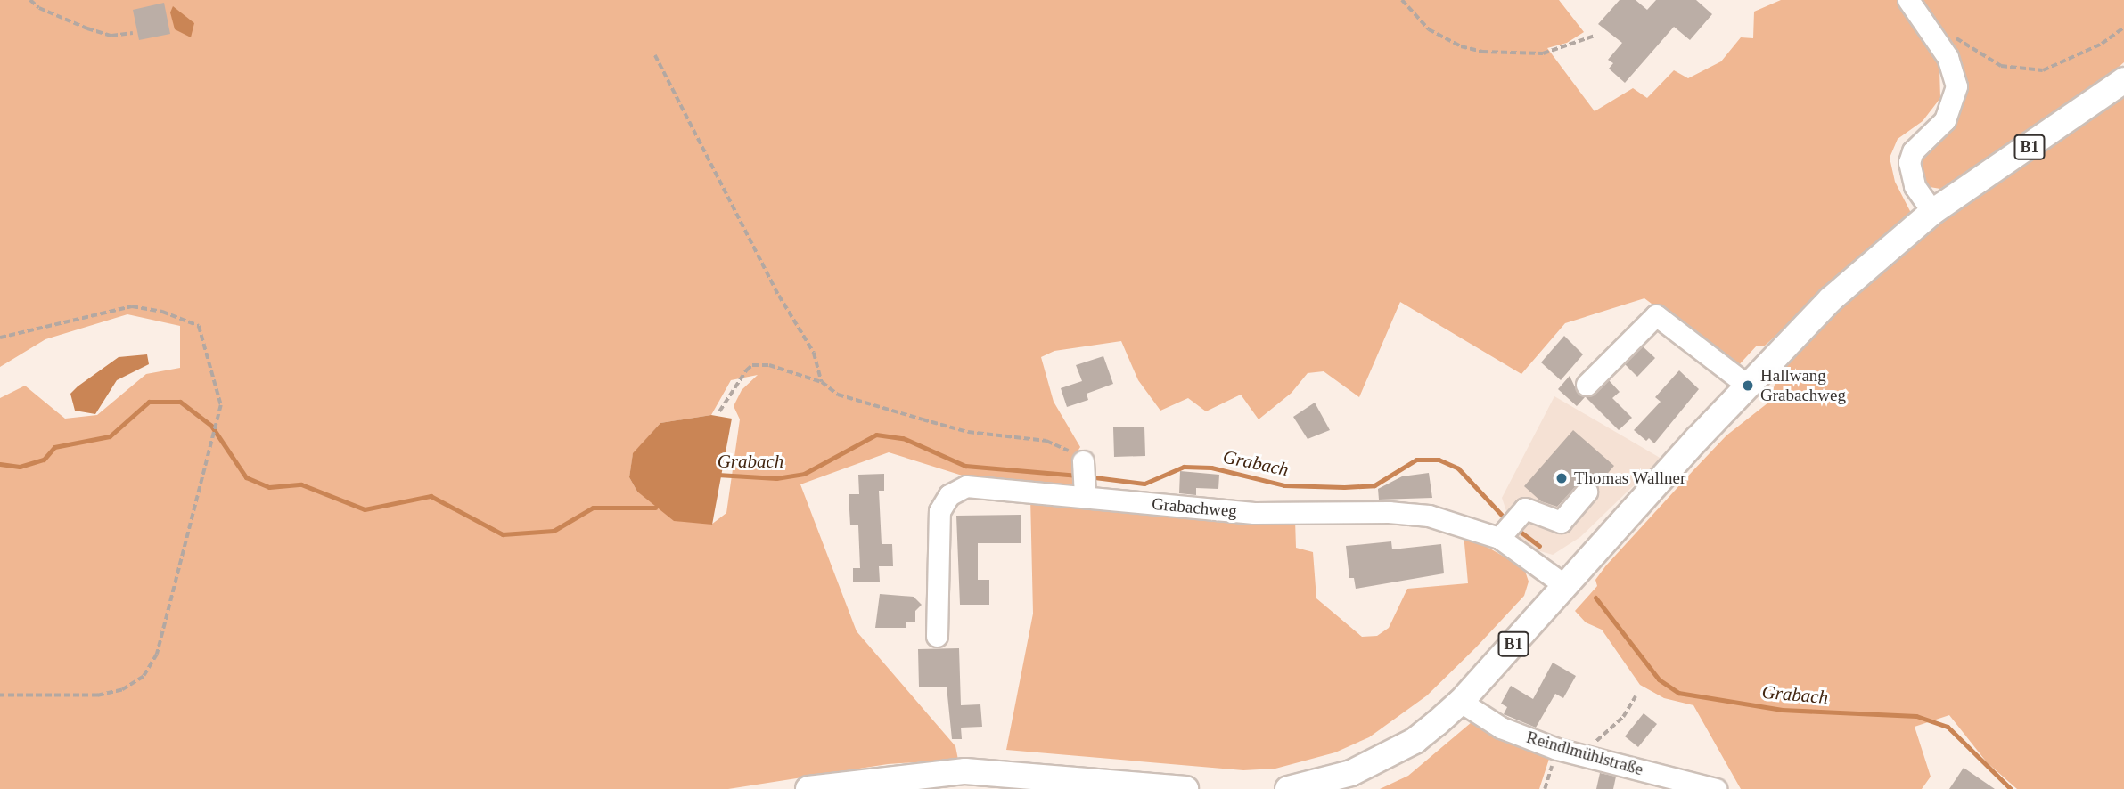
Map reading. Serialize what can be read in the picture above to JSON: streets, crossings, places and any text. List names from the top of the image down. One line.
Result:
{"streets":{"main road":["B1"],"street":["Grabachweg","Reindlmühlstraße"]},"crossings":[["B1","Grabachweg"],["B1","Reindlmühlstraße"]],"water":["Grabach"],"places":["Hallwang Grabachweg","Thomas Wallner"]}
